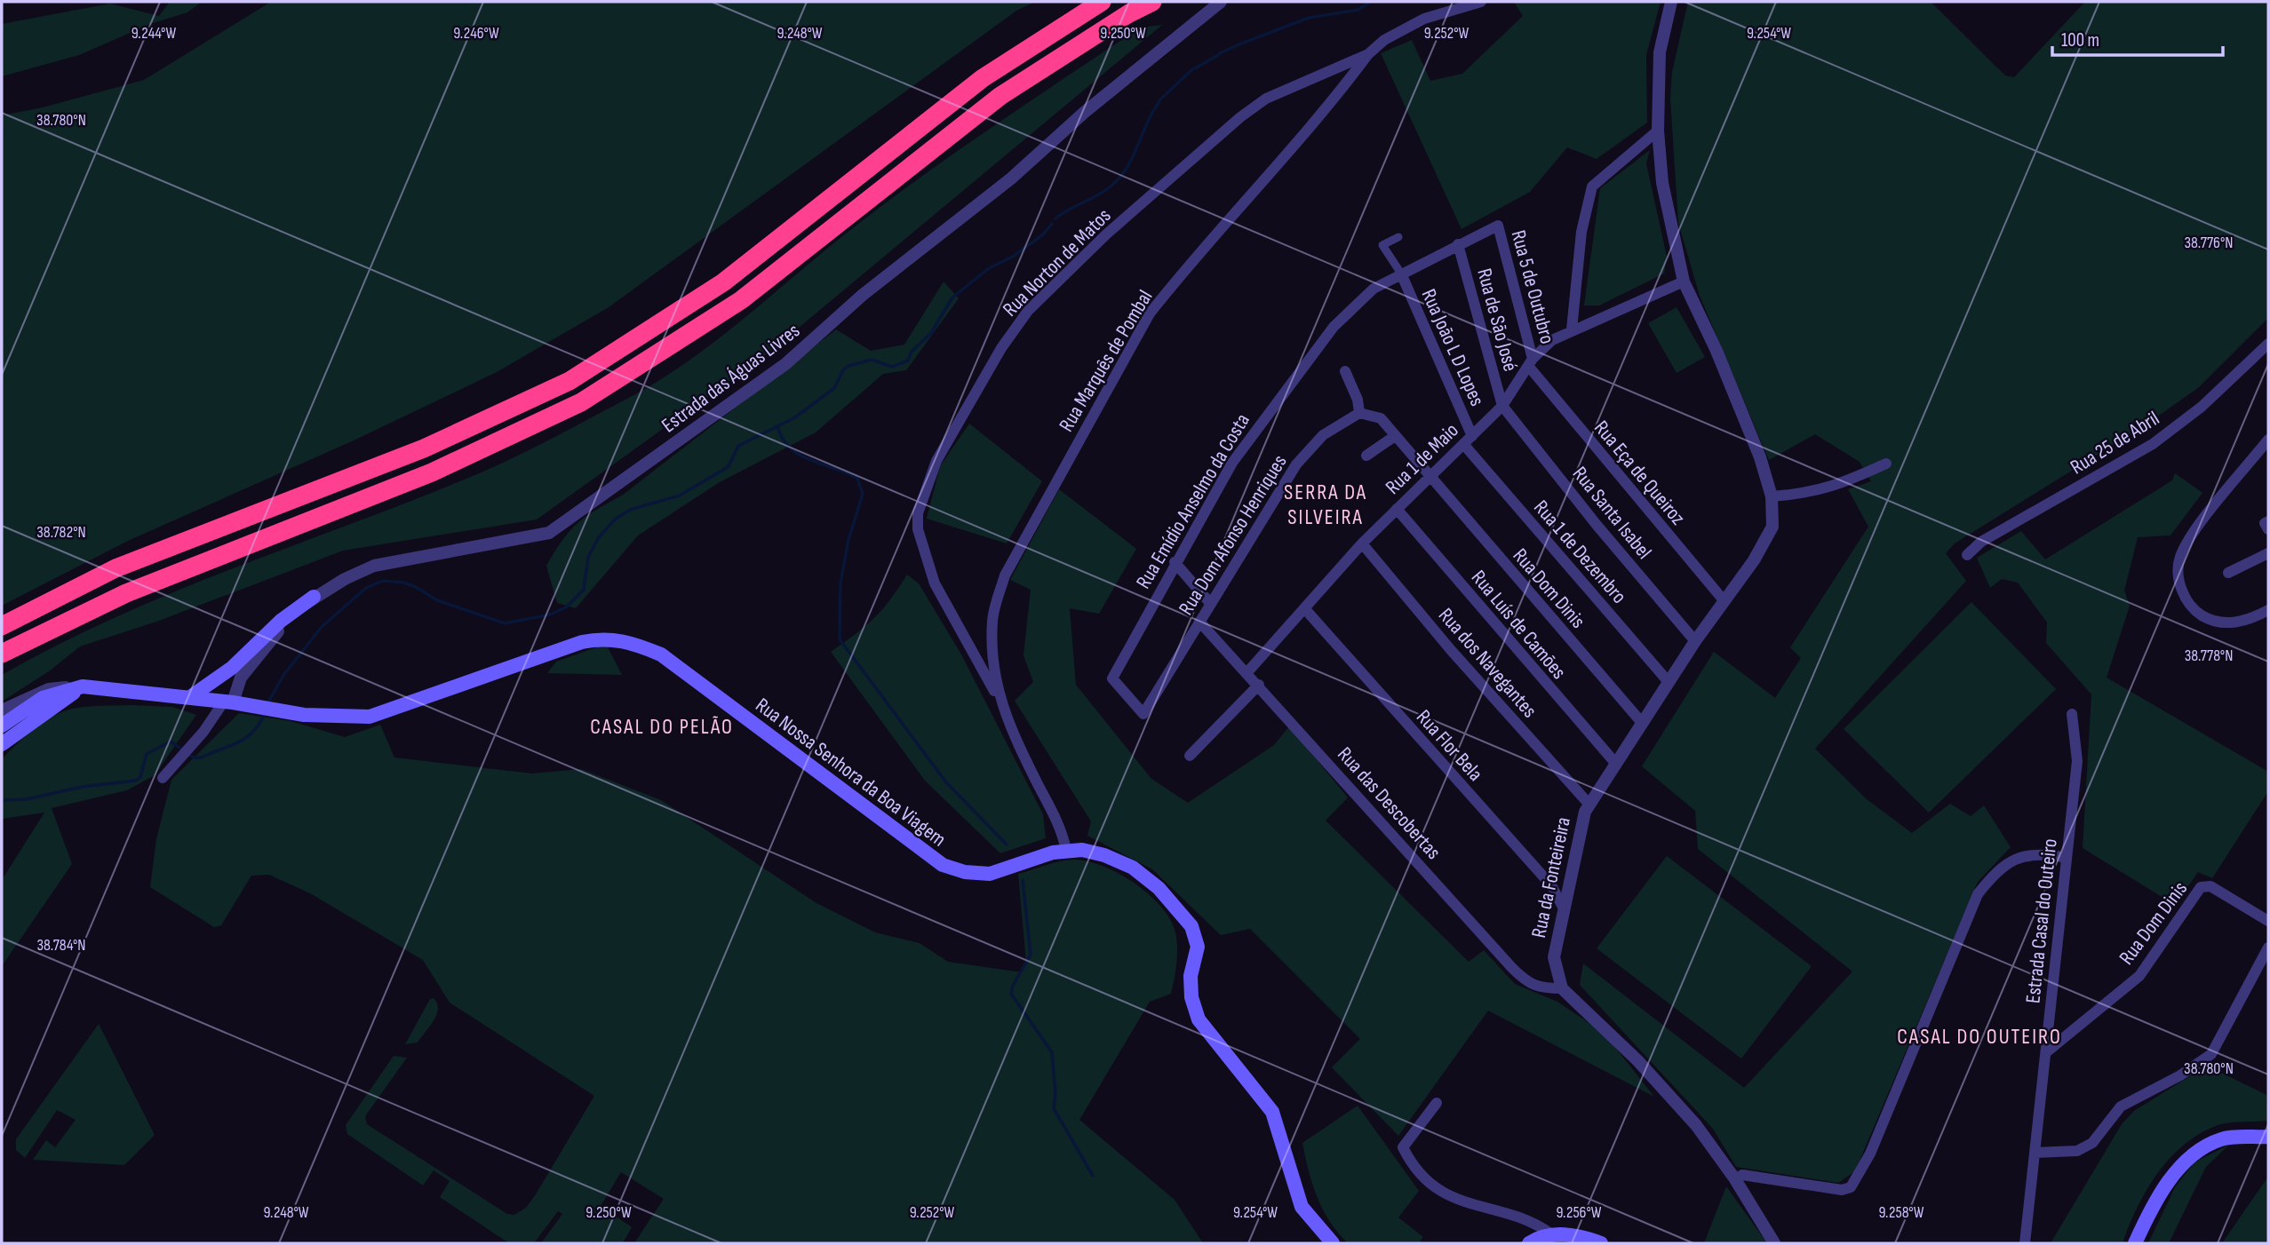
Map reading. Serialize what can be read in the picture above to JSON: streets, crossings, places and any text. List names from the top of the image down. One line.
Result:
{"streets":{"main road":["Rua Nossa Senhora da Boa Viagem"],"street":["Rua Norton de Matos","Rua 5 de Outubro","Rua de São José","Rua João L D Lopes","Rua Marquês de Pombal","Estrada das Águas Livres","Rua 25 de Abril","Rua 1 de Maio","Rua Eça de Queiroz","Rua Emídio Anselmo da Costa","Rua Santa Isabel","Rua Dom Afonso Henriques","Rua 1 de Dezembro","Rua Dom Dinis","Rua Luís de Camões","Rua dos Navegantes","Rua Flor Bela","Rua das Descobertas","Rua da Fonteireira","Estrada Casal do Outeiro"]},"crossings":[["Rua Norton de Matos","Rua Marquês de Pombal"],["Rua 5 de Outubro","Rua 1 de Maio"],["Rua 5 de Outubro","Rua Eça de Queiroz"],["Rua 5 de Outubro","Rua Emídio Anselmo da Costa"],["Rua de São José","Rua 1 de Maio"],["Rua de São José","Rua Emídio Anselmo da Costa"],["Rua de São José","Rua Santa Isabel"],["Rua João L D Lopes","Rua 1 de Maio"],["Rua João L D Lopes","Rua Emídio Anselmo da Costa"],["Rua João L D Lopes","Rua 1 de Dezembro"],["Rua Marquês de Pombal","Rua Nossa Senhora da Boa Viagem"],["Estrada das Águas Livres","Rua Nossa Senhora da Boa Viagem"],["Rua 1 de Maio","Rua Eça de Queiroz"],["Rua 1 de Maio","Rua Santa Isabel"],["Rua 1 de Maio","Rua 1 de Dezembro"],["Rua 1 de Maio","Rua Dom Dinis"],["Rua 1 de Maio","Rua Luís de Camões"],["Rua 1 de Maio","Rua dos Navegantes"],["Rua 1 de Maio","Rua Flor Bela"],["Rua 1 de Maio","Rua das Descobertas"],["Rua 1 de Maio","Rua da Fonteireira"],["Rua Eça de Queiroz","Rua da Fonteireira"],["Rua Emídio Anselmo da Costa","Rua Dom Afonso Henriques"],["Rua Santa Isabel","Rua da Fonteireira"],["Rua Dom Afonso Henriques","Rua das Descobertas"],["Rua 1 de Dezembro","Rua da Fonteireira"],["Rua Dom Dinis","Rua da Fonteireira"],["Rua Dom Dinis","Estrada Casal do Outeiro"],["Rua Luís de Camões","Rua da Fonteireira"],["Rua dos Navegantes","Rua da Fonteireira"],["Rua Flor Bela","Rua da Fonteireira"],["Rua das Descobertas","Rua da Fonteireira"]],"districts":["SERRA DA SILVEIRA","CASAL DO PELÃO","CASAL DO OUTEIRO"],"scale_bar":"100 m","coordinates":["9.248°W","9.252°W","9.246°W","9.250°W","9.254°W","9.244°W","38.780°N","38.776°N","38.782°N","38.778°N","38.784°N","9.256°W","9.258°W"]}
